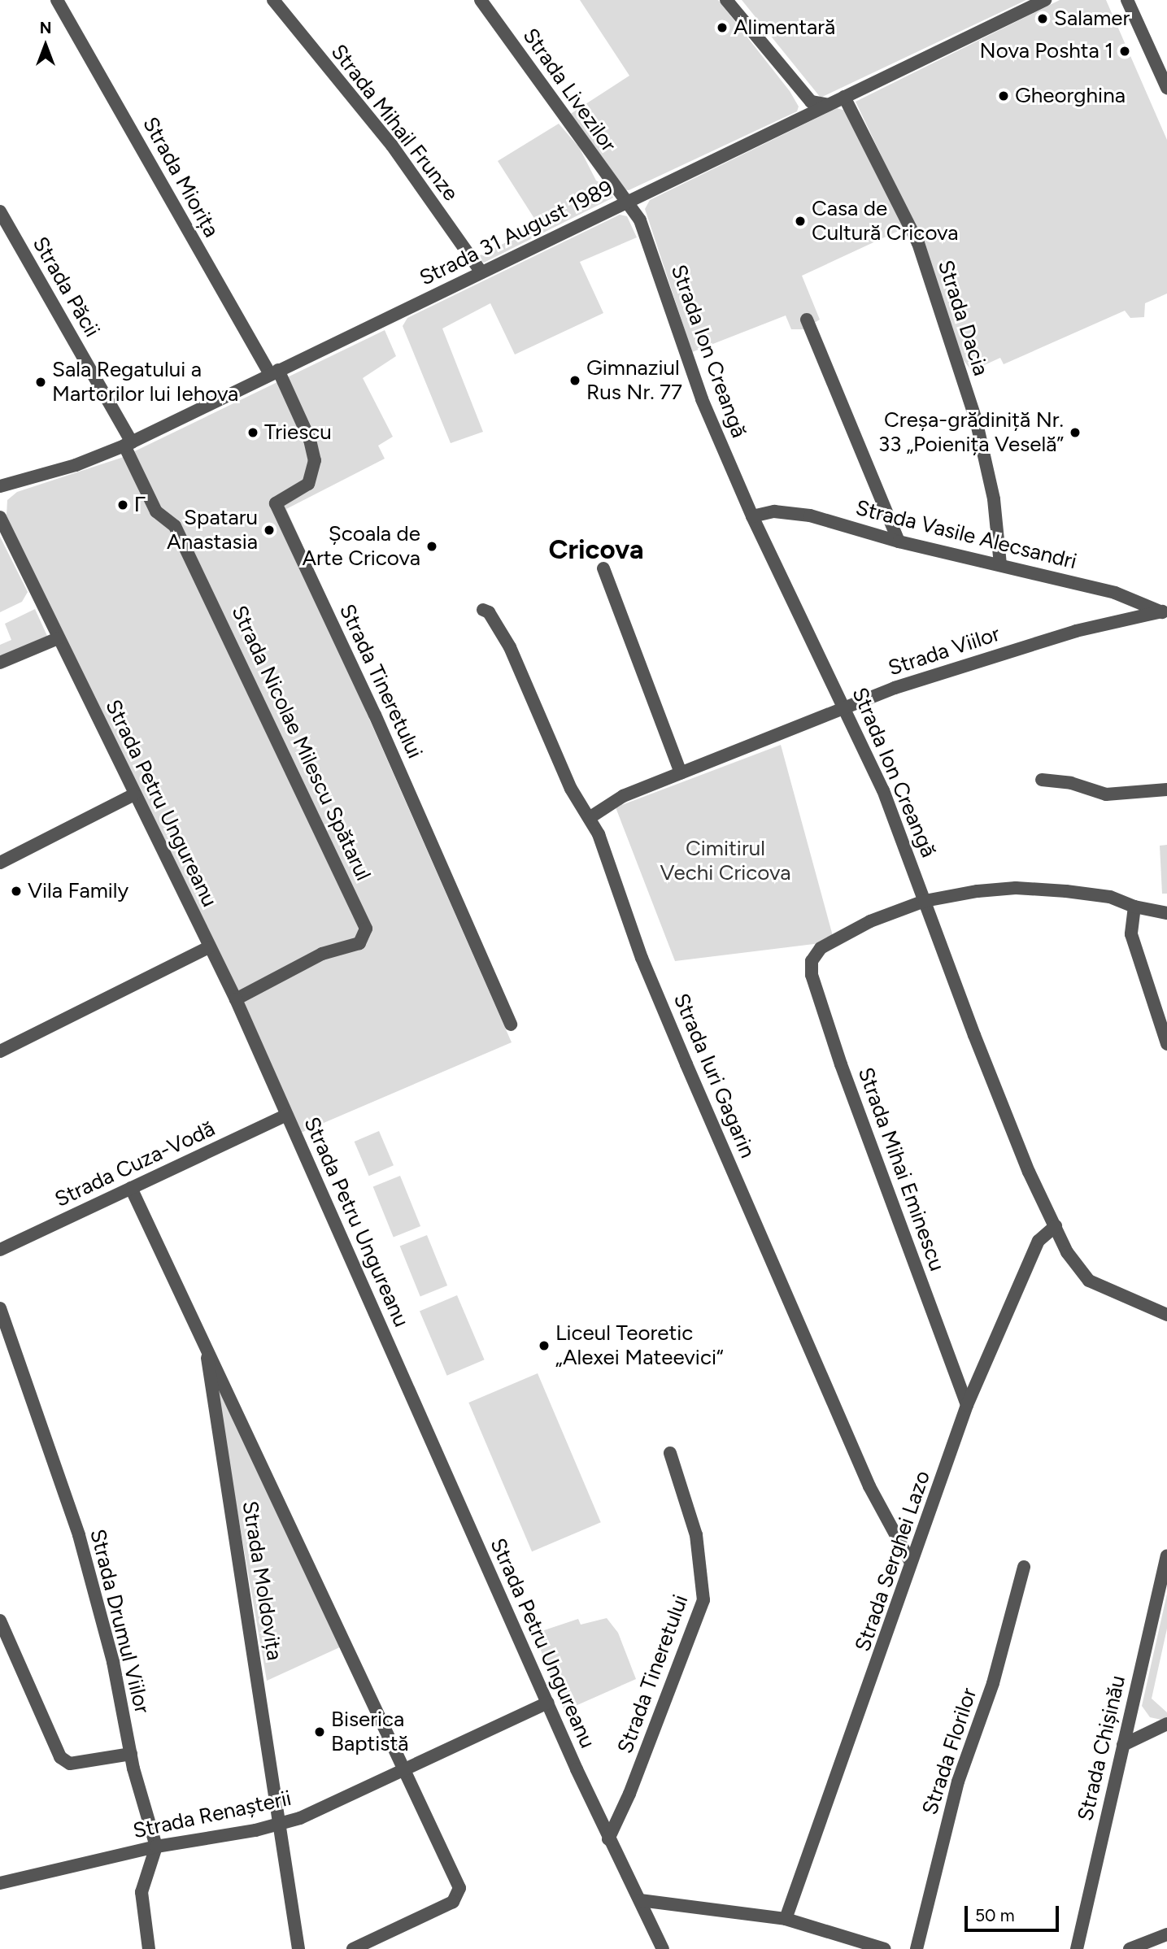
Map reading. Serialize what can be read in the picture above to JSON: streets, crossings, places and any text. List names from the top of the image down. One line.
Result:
{"streets":{"street":["Strada Livezilor","Strada Mihail Frunze","Strada Miorița","Strada 31 August 1989","Strada Păcii","Strada Dacia","Strada Ion Creangă","Strada Vasile Alecsandri","Strada Viilor","Strada Tineretului","Strada Nicolae Milescu Spătarul","Strada Petru Ungureanu","Strada Iuri Gagarin","Strada Cuza-Vodă","Strada Mihai Eminescu","Strada Serghei Lazo","Strada Moldovița","Strada Drumul Viilor","Strada Chișinău","Strada Florilor","Strada Renașterii"]},"crossings":[["Strada Livezilor","Strada 31 August 1989"],["Strada Livezilor","Strada Ion Creangă"],["Strada Mihail Frunze","Strada 31 August 1989"],["Strada Miorița","Strada 31 August 1989"],["Strada Miorița","Strada Tineretului"],["Strada 31 August 1989","Strada Păcii"],["Strada 31 August 1989","Strada Dacia"],["Strada 31 August 1989","Strada Ion Creangă"],["Strada 31 August 1989","Strada Tineretului"],["Strada 31 August 1989","Strada Nicolae Milescu Spătarul"],["Strada Păcii","Strada Nicolae Milescu Spătarul"],["Strada Dacia","Strada Vasile Alecsandri"],["Strada Ion Creangă","Strada Vasile Alecsandri"],["Strada Ion Creangă","Strada Viilor"],["Strada Ion Creangă","Strada Mihai Eminescu"],["Strada Ion Creangă","Strada Serghei Lazo"],["Strada Vasile Alecsandri","Strada Viilor"],["Strada Viilor","Strada Iuri Gagarin"],["Strada Tineretului","Strada Petru Ungureanu"],["Strada Nicolae Milescu Spătarul","Strada Petru Ungureanu"],["Strada Petru Ungureanu","Strada Cuza-Vodă"],["Strada Petru Ungureanu","Strada Renașterii"],["Strada Iuri Gagarin","Strada Serghei Lazo"],["Strada Cuza-Vodă","Strada Moldovița"],["Strada Mihai Eminescu","Strada Serghei Lazo"],["Strada Moldovița","Strada Renașterii"],["Strada Drumul Viilor","Strada Renașterii"]],"districts":["Cricova"],"parks":["Cimitirul Vechi Cricova"],"places":["Salamer","Alimentară","Nova Poshta 1","Gheorghina","Casa de Cultură Cricova","Gimnaziul Rus Nr. 77","Sala Regatului a Martorilor lui Iehova","Triescu","Creșa-grădiniță Nr. 33 „Poienița Veselă”","Г","Spataru Anastasia","Școala de Arte Cricova","Vila Family","Liceul Teoretic „Alexei Mateevici“","Biserica Baptistă"],"scale_bar":"50 m","north":"top"}
